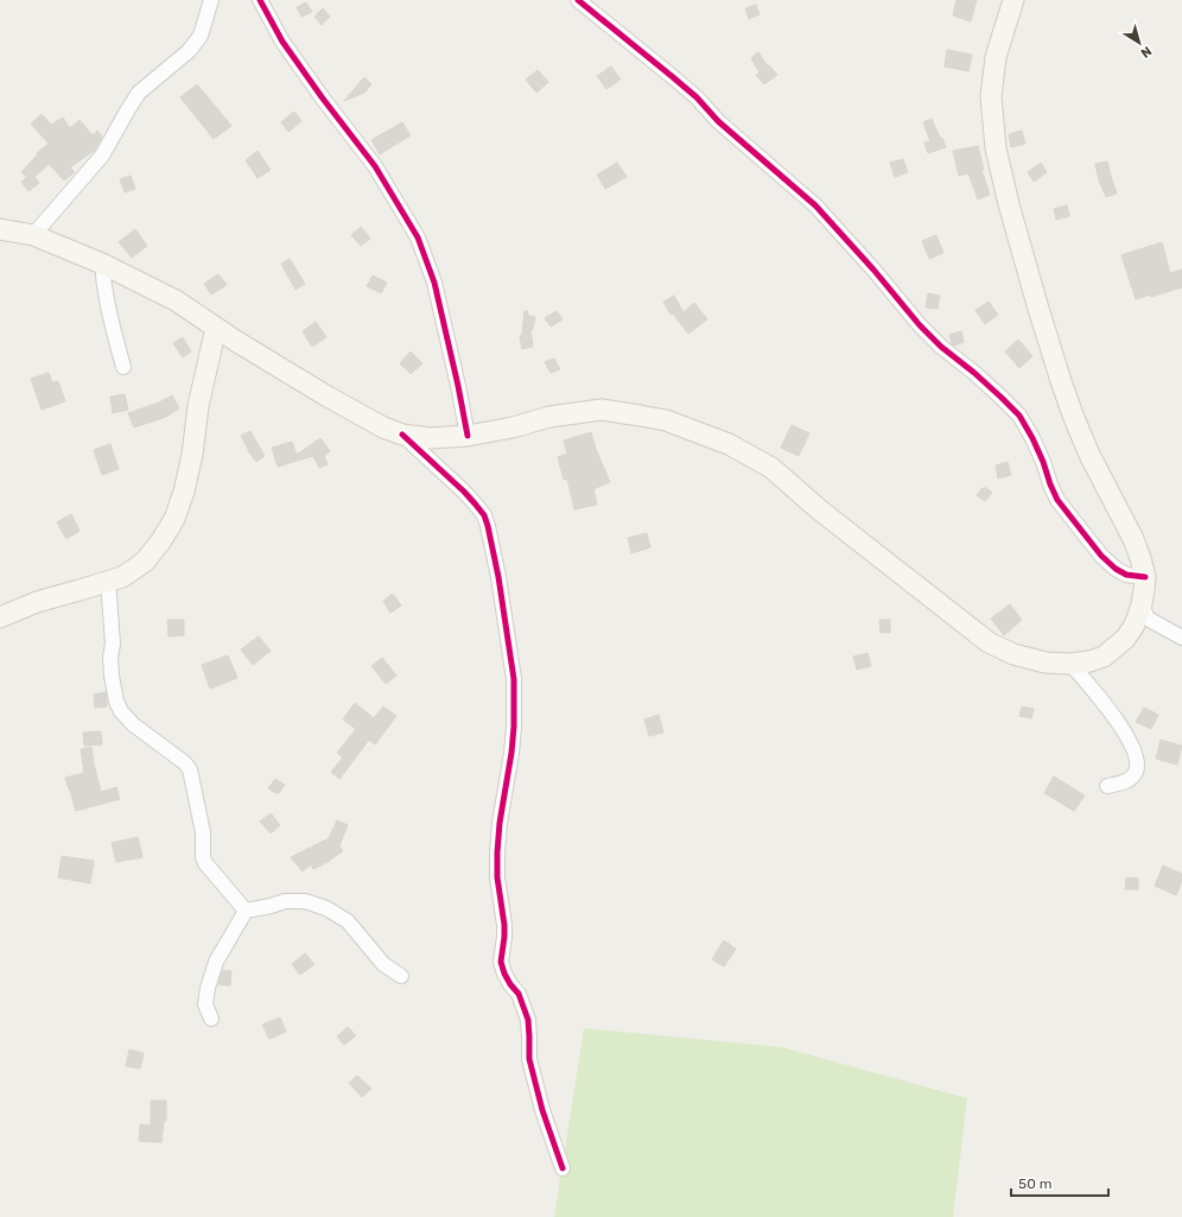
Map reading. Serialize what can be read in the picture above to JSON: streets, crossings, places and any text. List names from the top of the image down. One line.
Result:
{"scale_bar":"50 m","north":"bottom right"}
